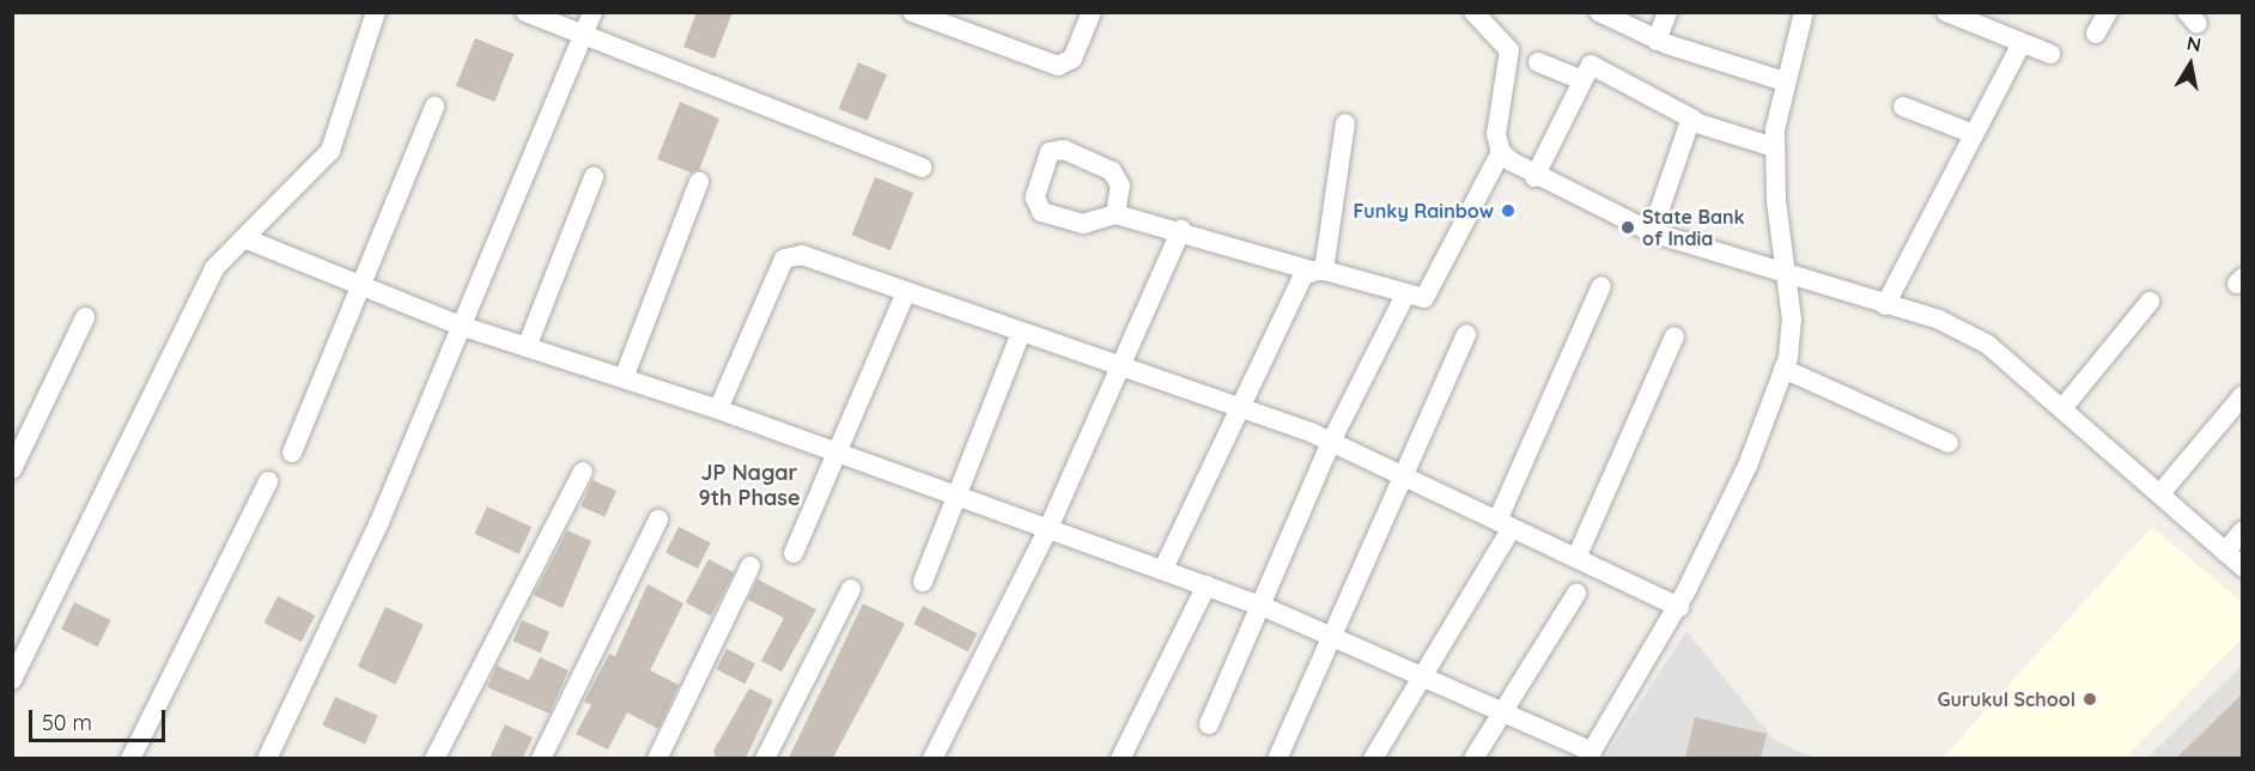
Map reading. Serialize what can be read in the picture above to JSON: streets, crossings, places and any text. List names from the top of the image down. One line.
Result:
{"districts":["JP Nagar 9th Phase"],"places":["Funky Rainbow","State Bank of India","Gurukul School"],"scale_bar":"50 m","north":"top"}
